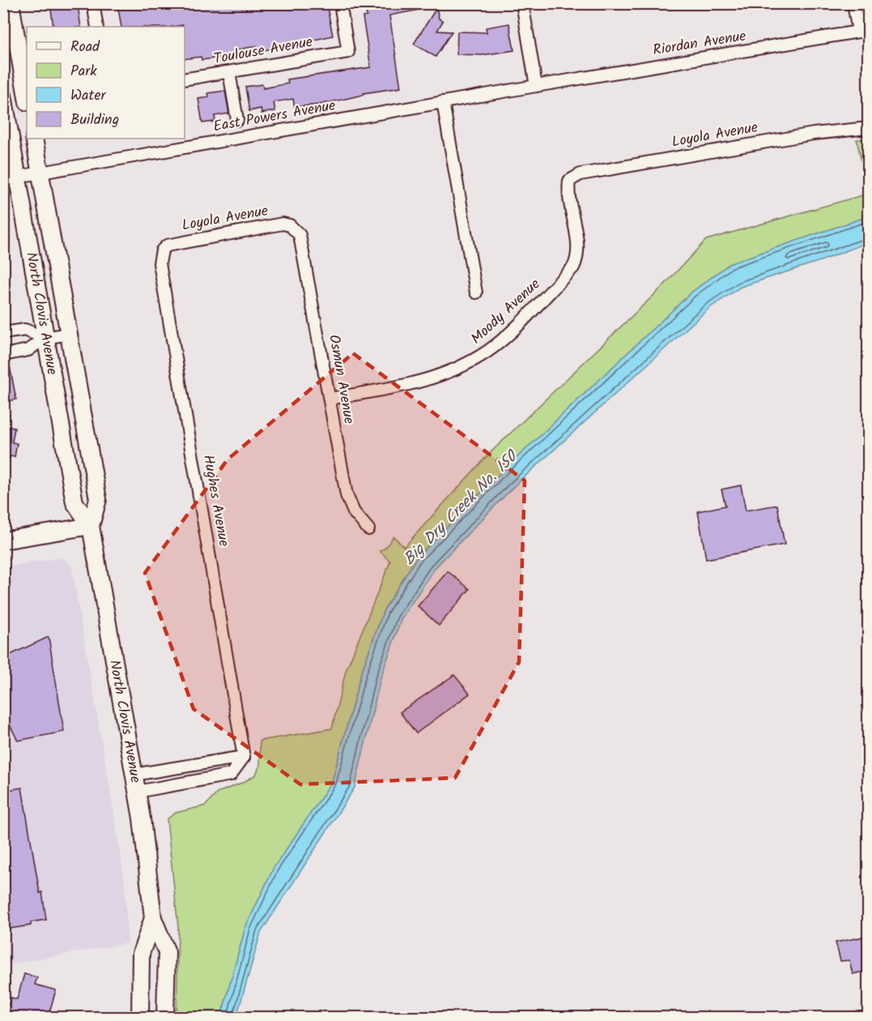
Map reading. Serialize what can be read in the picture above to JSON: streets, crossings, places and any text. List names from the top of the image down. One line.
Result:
{"streets":{"main road":["North Clovis Avenue"],"street":["Riordan Avenue","Toulouse Avenue","East Powers Avenue","Loyola Avenue","Moody Avenue","Osmun Avenue","Hughes Avenue"]},"crossings":[["Riordan Avenue","East Powers Avenue"],["East Powers Avenue","North Clovis Avenue"],["Loyola Avenue","Moody Avenue"],["Loyola Avenue","Osmun Avenue"],["Loyola Avenue","Hughes Avenue"],["Moody Avenue","Osmun Avenue"]],"water":["Big Dry Creek No. 150"],"legend":["Road","Park","Water","Building"]}
